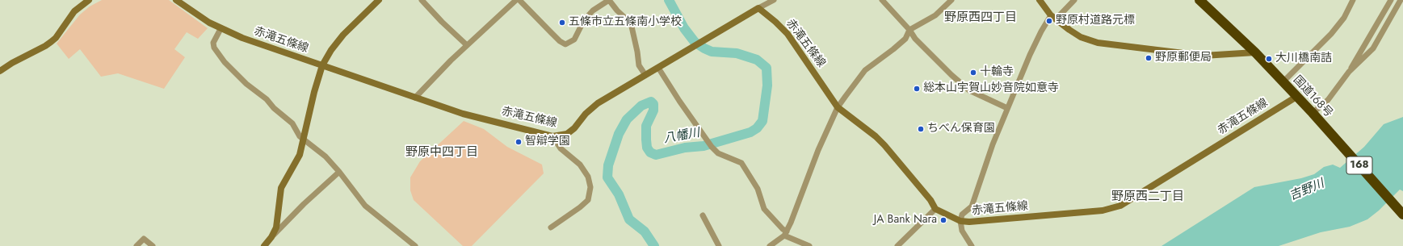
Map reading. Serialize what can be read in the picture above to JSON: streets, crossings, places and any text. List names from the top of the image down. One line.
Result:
{"streets":{"highway":["国道168号","168"],"main road":["赤滝五條線"]},"crossings":[["赤滝五條線","国道168号"]],"districts":["野原西四丁目","野原中四丁目","野原西二丁目"],"water":["八幡川","吉野川"],"places":["野原村道路元標","五條市立五條南小学校","野原郵便局","大川橋南詰","十輪寺","総本山宇賀山妙音院如意寺","ちべん保育園","智辯学園","JA Bank Nara"]}
